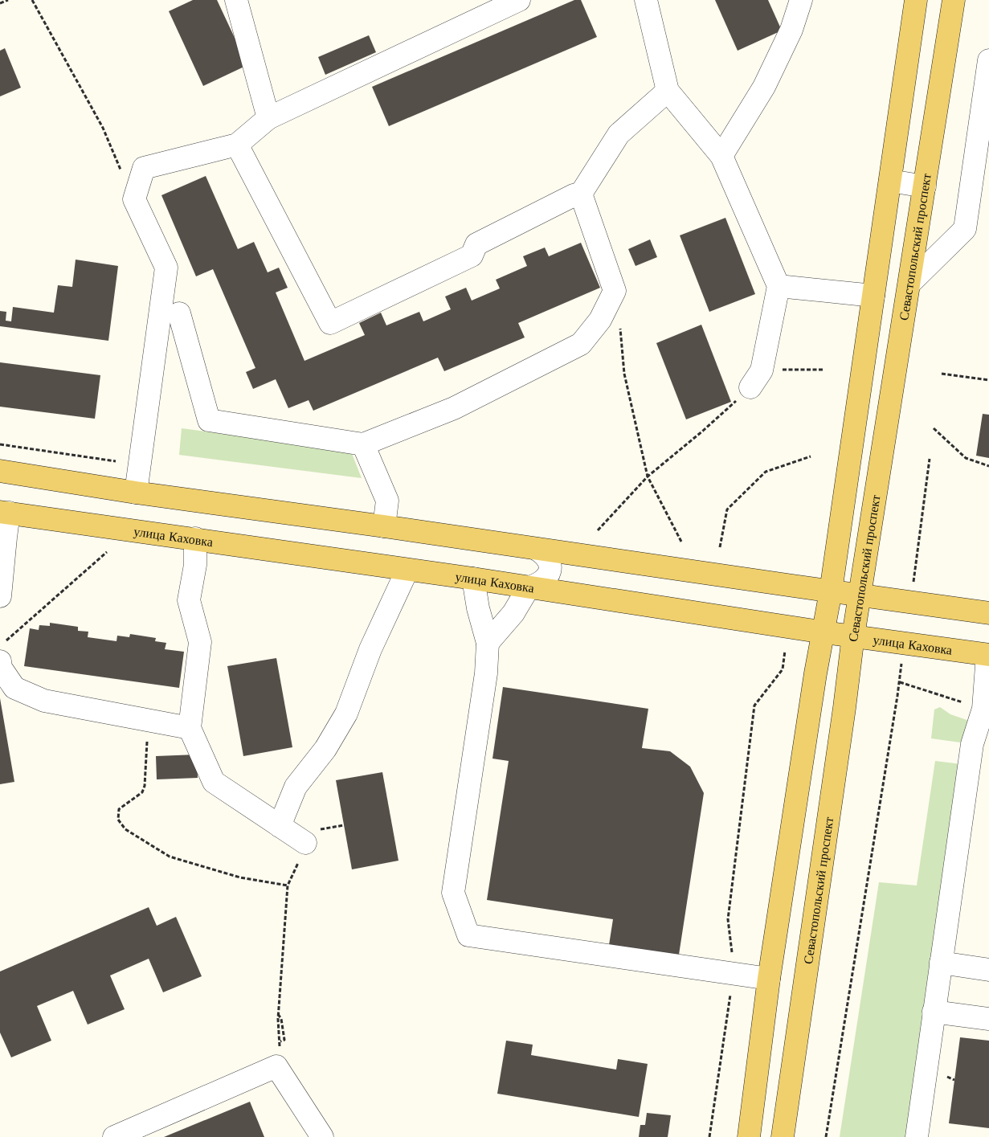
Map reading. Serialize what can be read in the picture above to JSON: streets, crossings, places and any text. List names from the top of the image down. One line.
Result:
{"streets":{"main road":["Севастопольский проспект","улица Каховка"]},"crossings":[["Севастопольский проспект","улица Каховка"]]}
